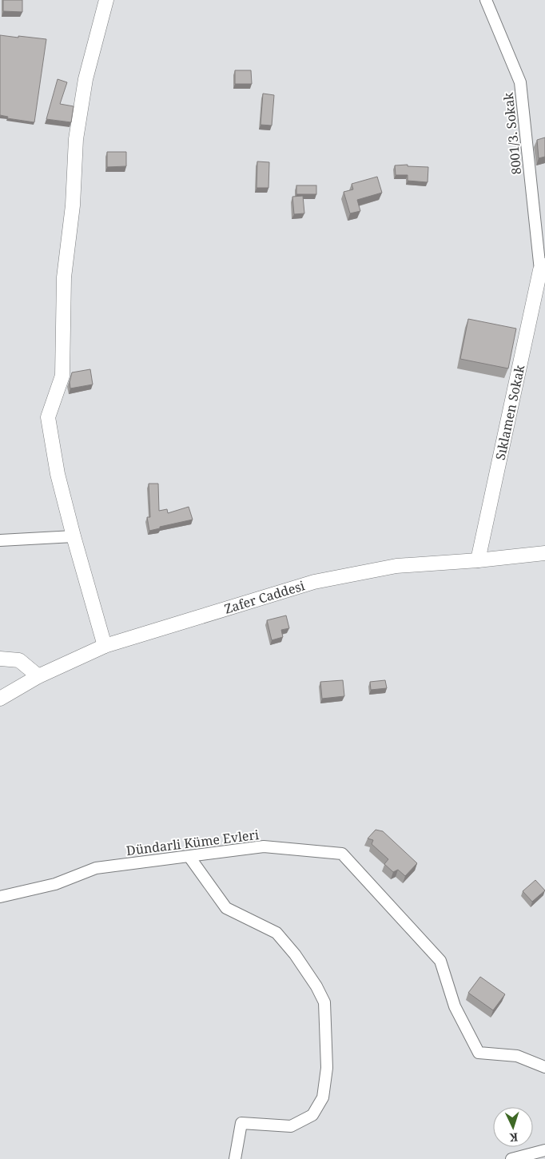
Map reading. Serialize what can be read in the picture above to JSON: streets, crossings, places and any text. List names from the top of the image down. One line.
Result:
{"streets":{"street":["8001/3. Sokak","Sıklamen Sokak","Zafer Caddesi","Dündarli Küme Evleri"]},"crossings":[["8001/3. Sokak","Sıklamen Sokak"],["Sıklamen Sokak","Zafer Caddesi"]],"north":"bottom"}
